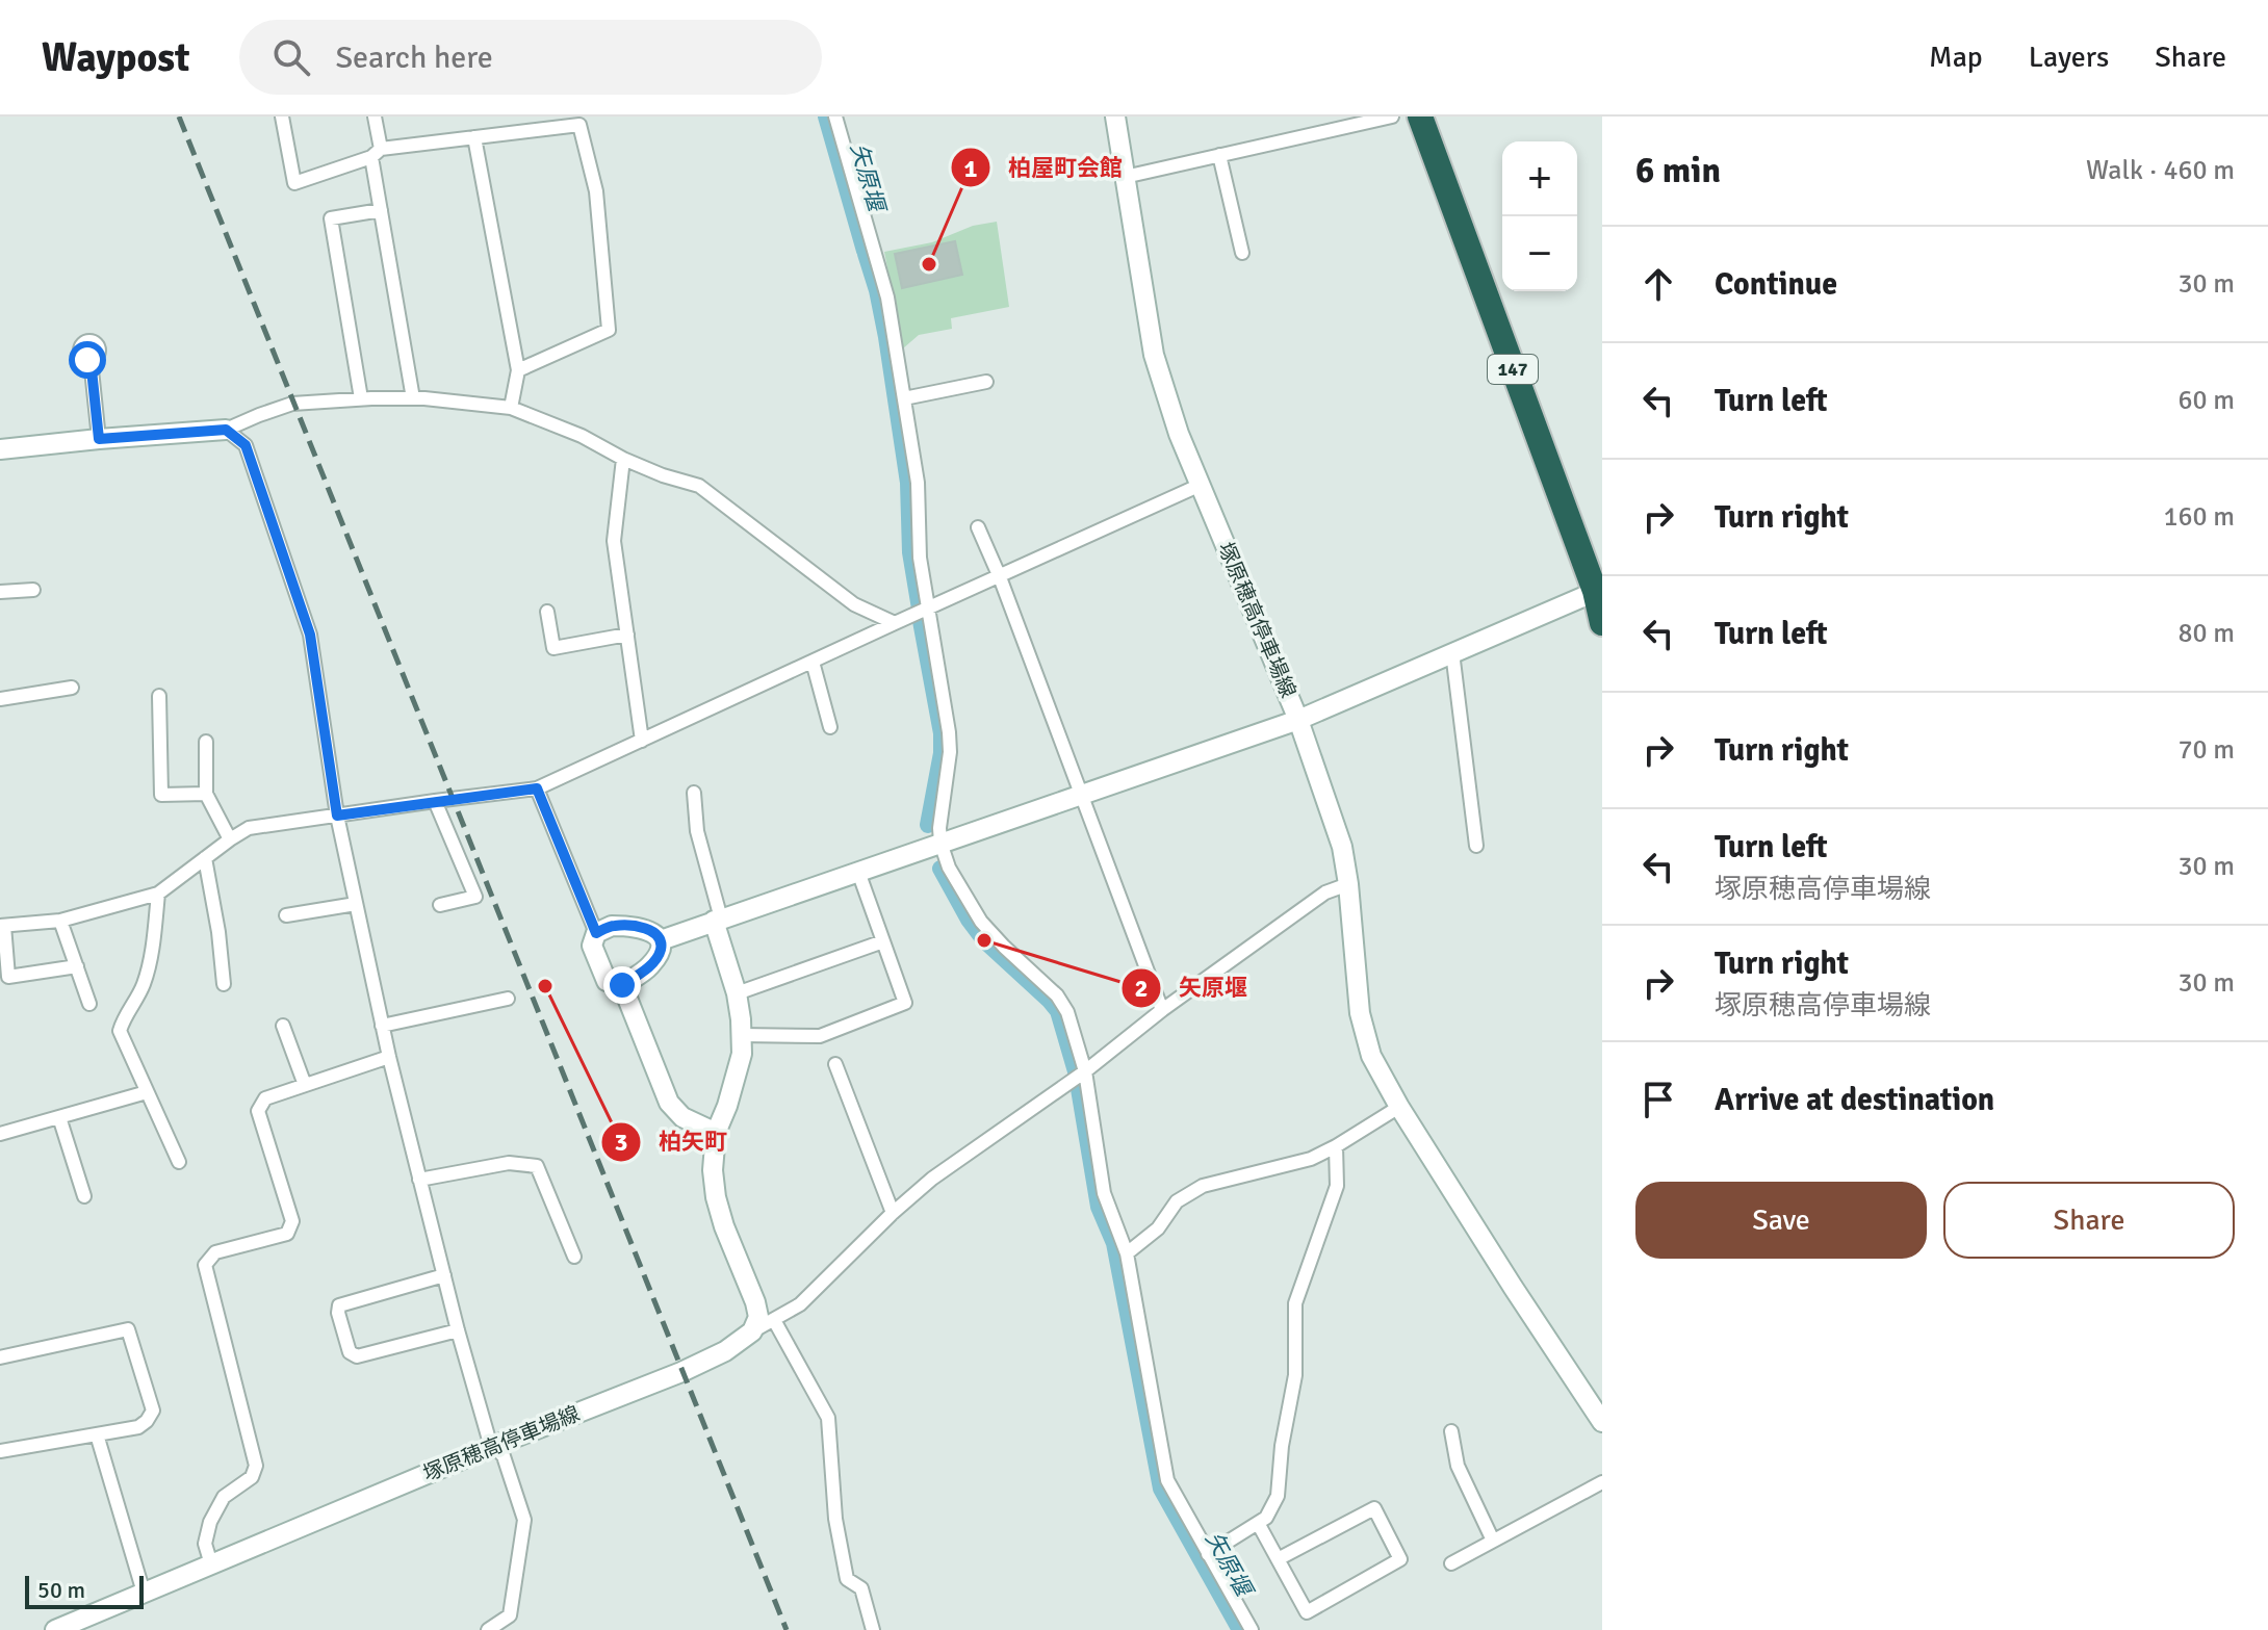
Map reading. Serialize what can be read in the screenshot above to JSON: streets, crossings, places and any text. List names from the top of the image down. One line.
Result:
{"streets":{"highway":["147"],"main road":["塚原穂高停車場線"]},"water":["矢原堰"],"places":["柏屋町会館","矢原堰","柏矢町"],"scale_bar":"50 m","page":{"header":"Waypost","search":"Search here","nav":["Map","Layers","Share"],"heading":["6 min","Walk · 460 m"],"map_buttons":["+","−"],"list":[["Continue","30 m"],["Turn left","60 m"],["Turn right","160 m"],["Turn left","80 m"],["Turn right","70 m"],["Turn left","塚原穂高停車場線","30 m"],["Turn right","塚原穂高停車場線","30 m"],"Arrive at destination"],"buttons":["Save","Share"],"scale":"50 m"}}
